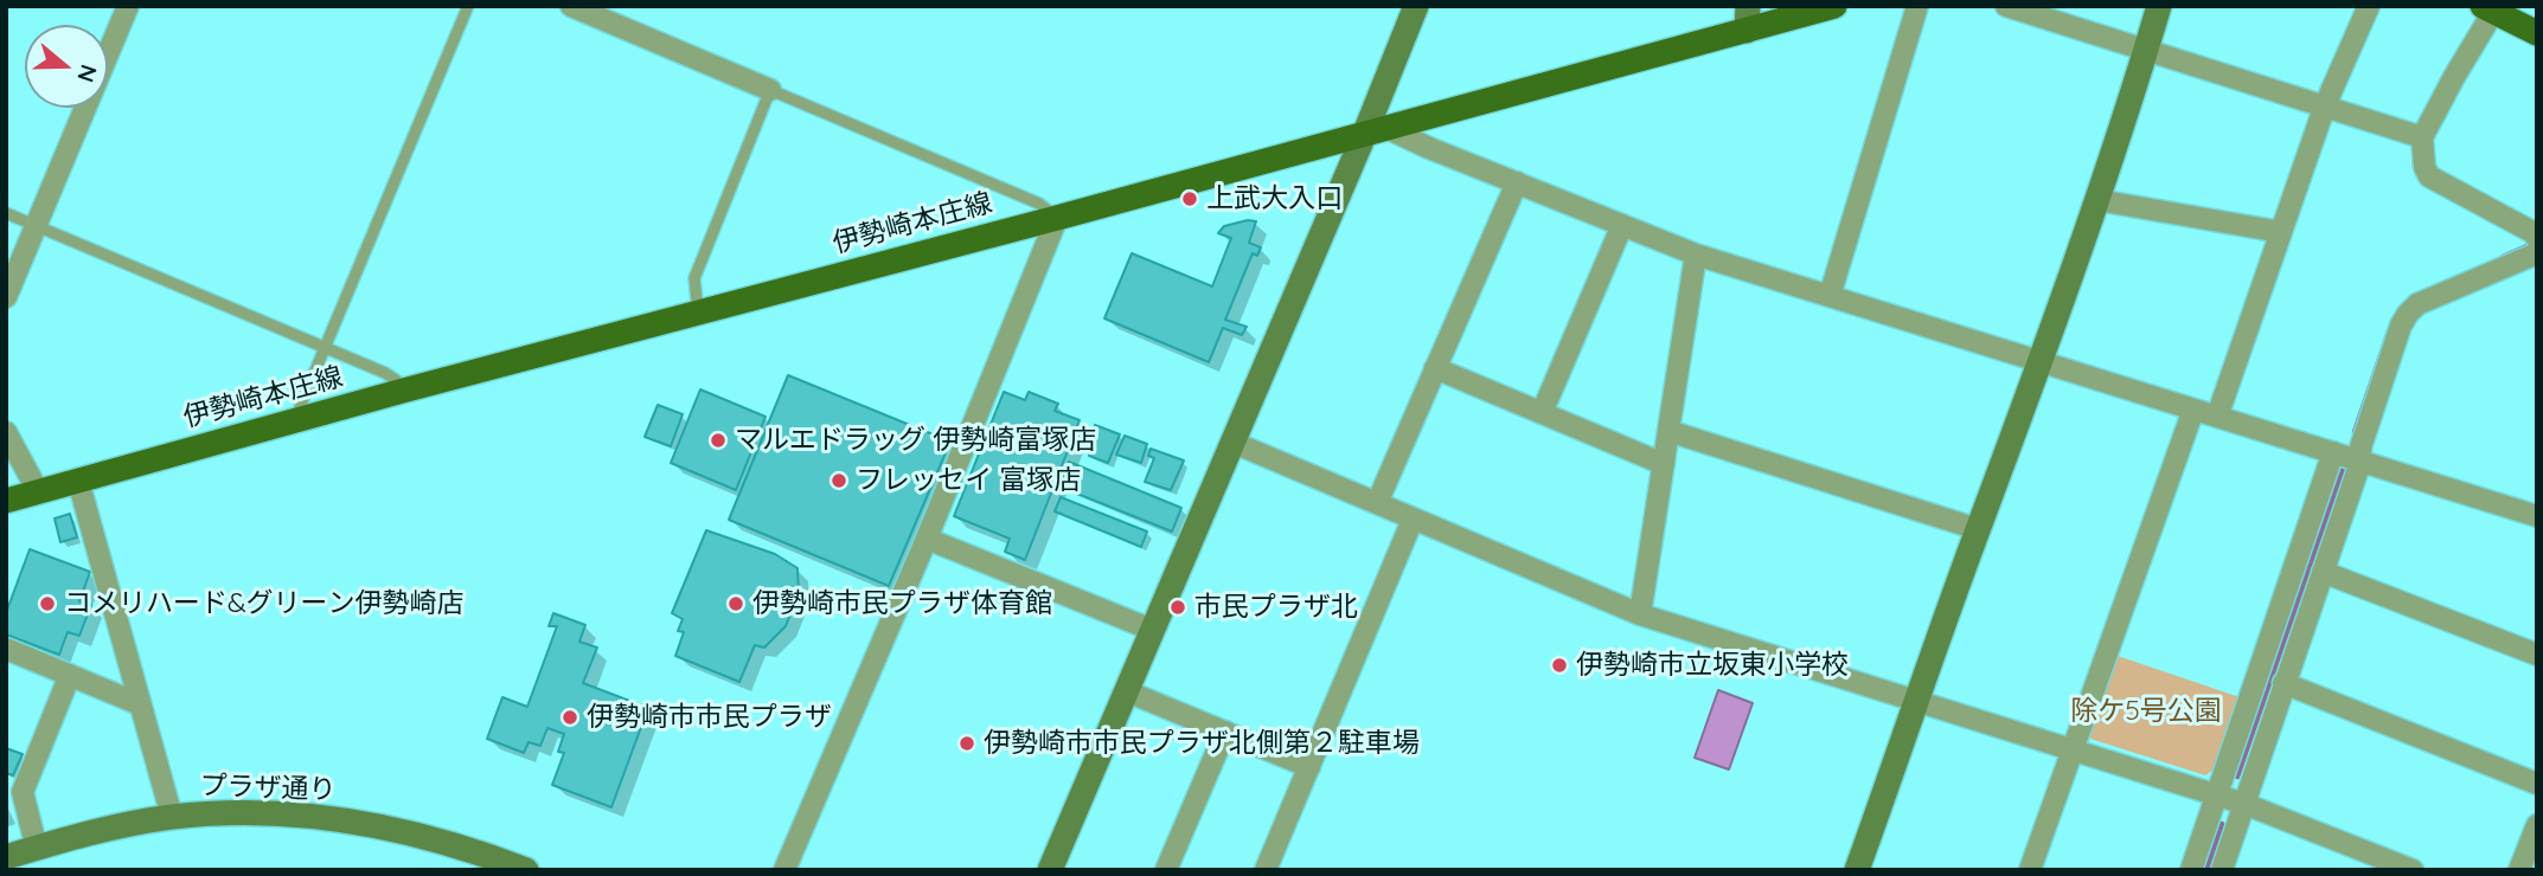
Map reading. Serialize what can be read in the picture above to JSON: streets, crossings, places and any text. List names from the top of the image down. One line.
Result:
{"streets":{"main road":["伊勢崎本庄線"],"street":["プラザ通り"]},"parks":["除ケ5号公園"],"places":["上武大入口","マルエドラッグ 伊勢崎富塚店","フレッセイ 富塚店","コメリハード&グリーン伊勢崎店","伊勢崎市民プラザ体育館","市民プラザ北","伊勢崎市立坂東小学校","伊勢崎市市民プラザ","伊勢崎市市民プラザ北側第２駐車場"],"north":"right"}
